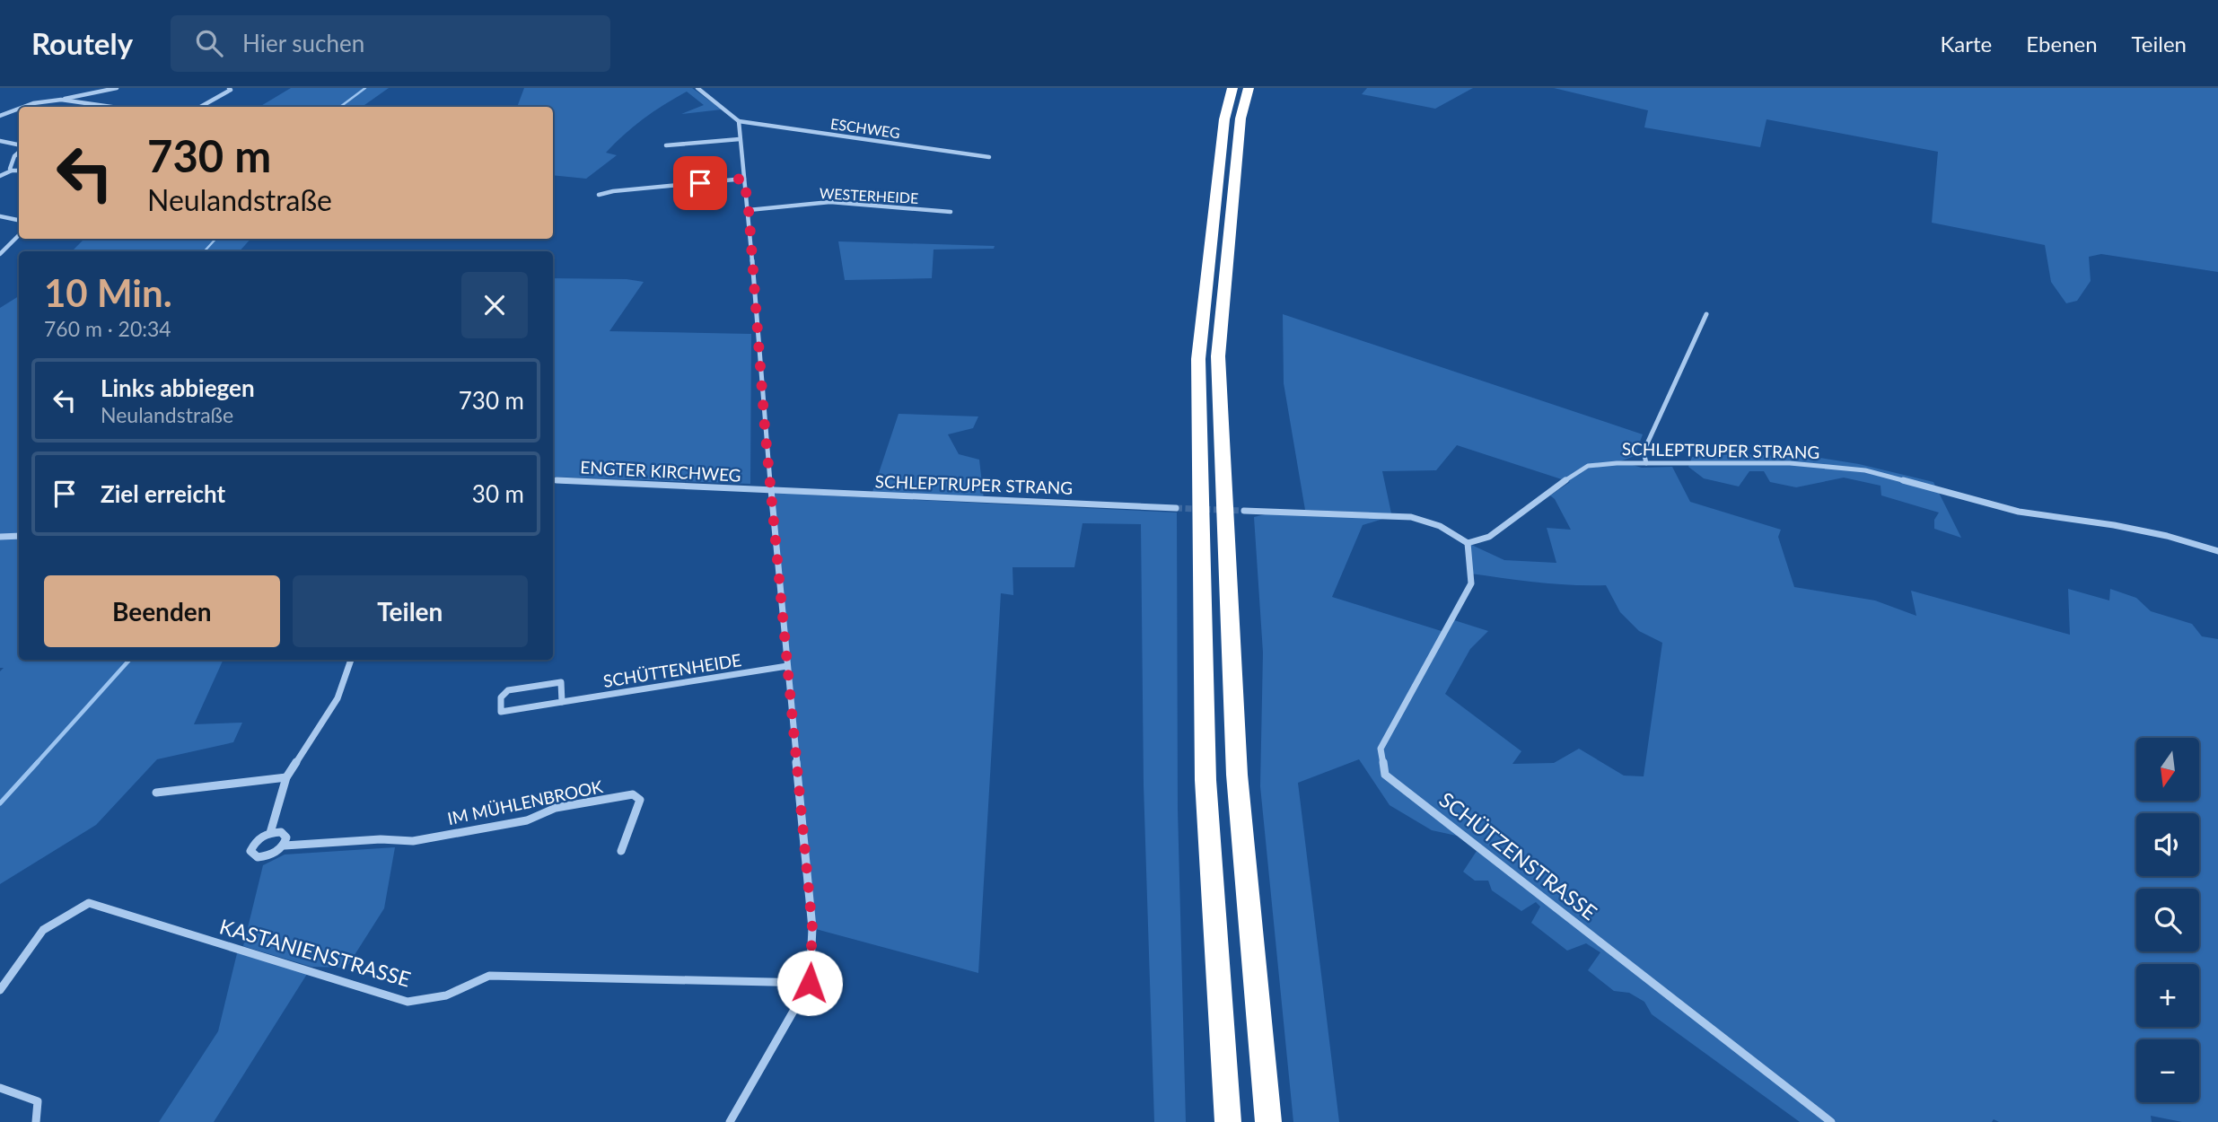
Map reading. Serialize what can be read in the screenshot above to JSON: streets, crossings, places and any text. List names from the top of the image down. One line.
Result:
{"streets":{"street":["ESCHWEG","WESTERHEIDE","SCHLEPTRUPER STRANG","ENGTER KIRCHWEG","SCHÜTTENHEIDE","IM MÜHLENBROOK","SCHÜTZENSTRASSE","KASTANIENSTRASSE"]},"crossings":[["SCHLEPTRUPER STRANG","ENGTER KIRCHWEG"],["SCHLEPTRUPER STRANG","SCHÜTZENSTRASSE"]],"north":"bottom","page":{"header":"Routely","search":"Hier suchen","nav":["Karte","Ebenen","Teilen"],"turn":["730 m","Neulandstraße"],"heading":["10 Min.","760 m · 20:34"],"list":[{"name":"Links abbiegen","note":"Neulandstraße","value":"730 m"},{"name":"Ziel erreicht","value":"30 m"}],"buttons":["Beenden","Teilen"],"map_buttons":["+","−"]}}
